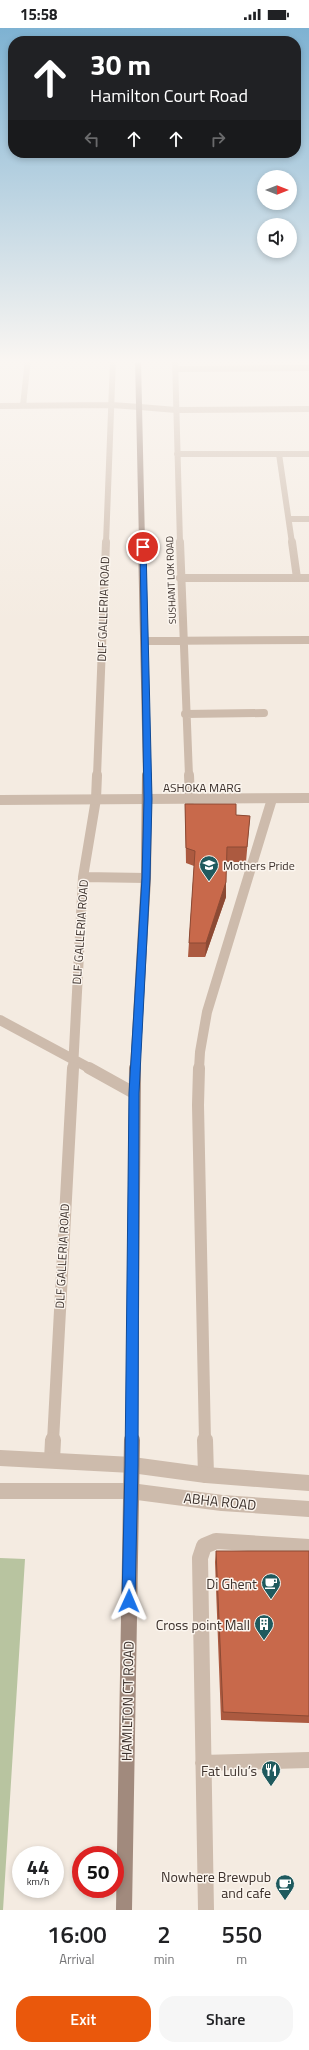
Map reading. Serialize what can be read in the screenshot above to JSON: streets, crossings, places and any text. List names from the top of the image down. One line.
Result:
{"streets":{"main road":["HAMILTON CT ROAD"],"street":["SUSHANT LOK ROAD","DLF GALLERIA ROAD","ASHOKA MARG","ABHA ROAD"]},"crossings":[["SUSHANT LOK ROAD","ASHOKA MARG"],["DLF GALLERIA ROAD","ASHOKA MARG"],["DLF GALLERIA ROAD","ABHA ROAD"],["ASHOKA MARG","HAMILTON CT ROAD"],["ABHA ROAD","HAMILTON CT ROAD"]],"places":{"school or university":["Mothers Pride"],"cafe":["Di Ghent","Nowhere Brewpub and cafe"],"building":["Cross point Mall"],"restaurant":["Fat Lulu’s"]},"north":"right","page":{"status":"15:58","turn":["30 m","Hamilton Court Road"],"speed":"44 km/h","limit":"50","eta":["16:00","Arrival","2","min","550","m"],"buttons":["Exit","Share"]}}
